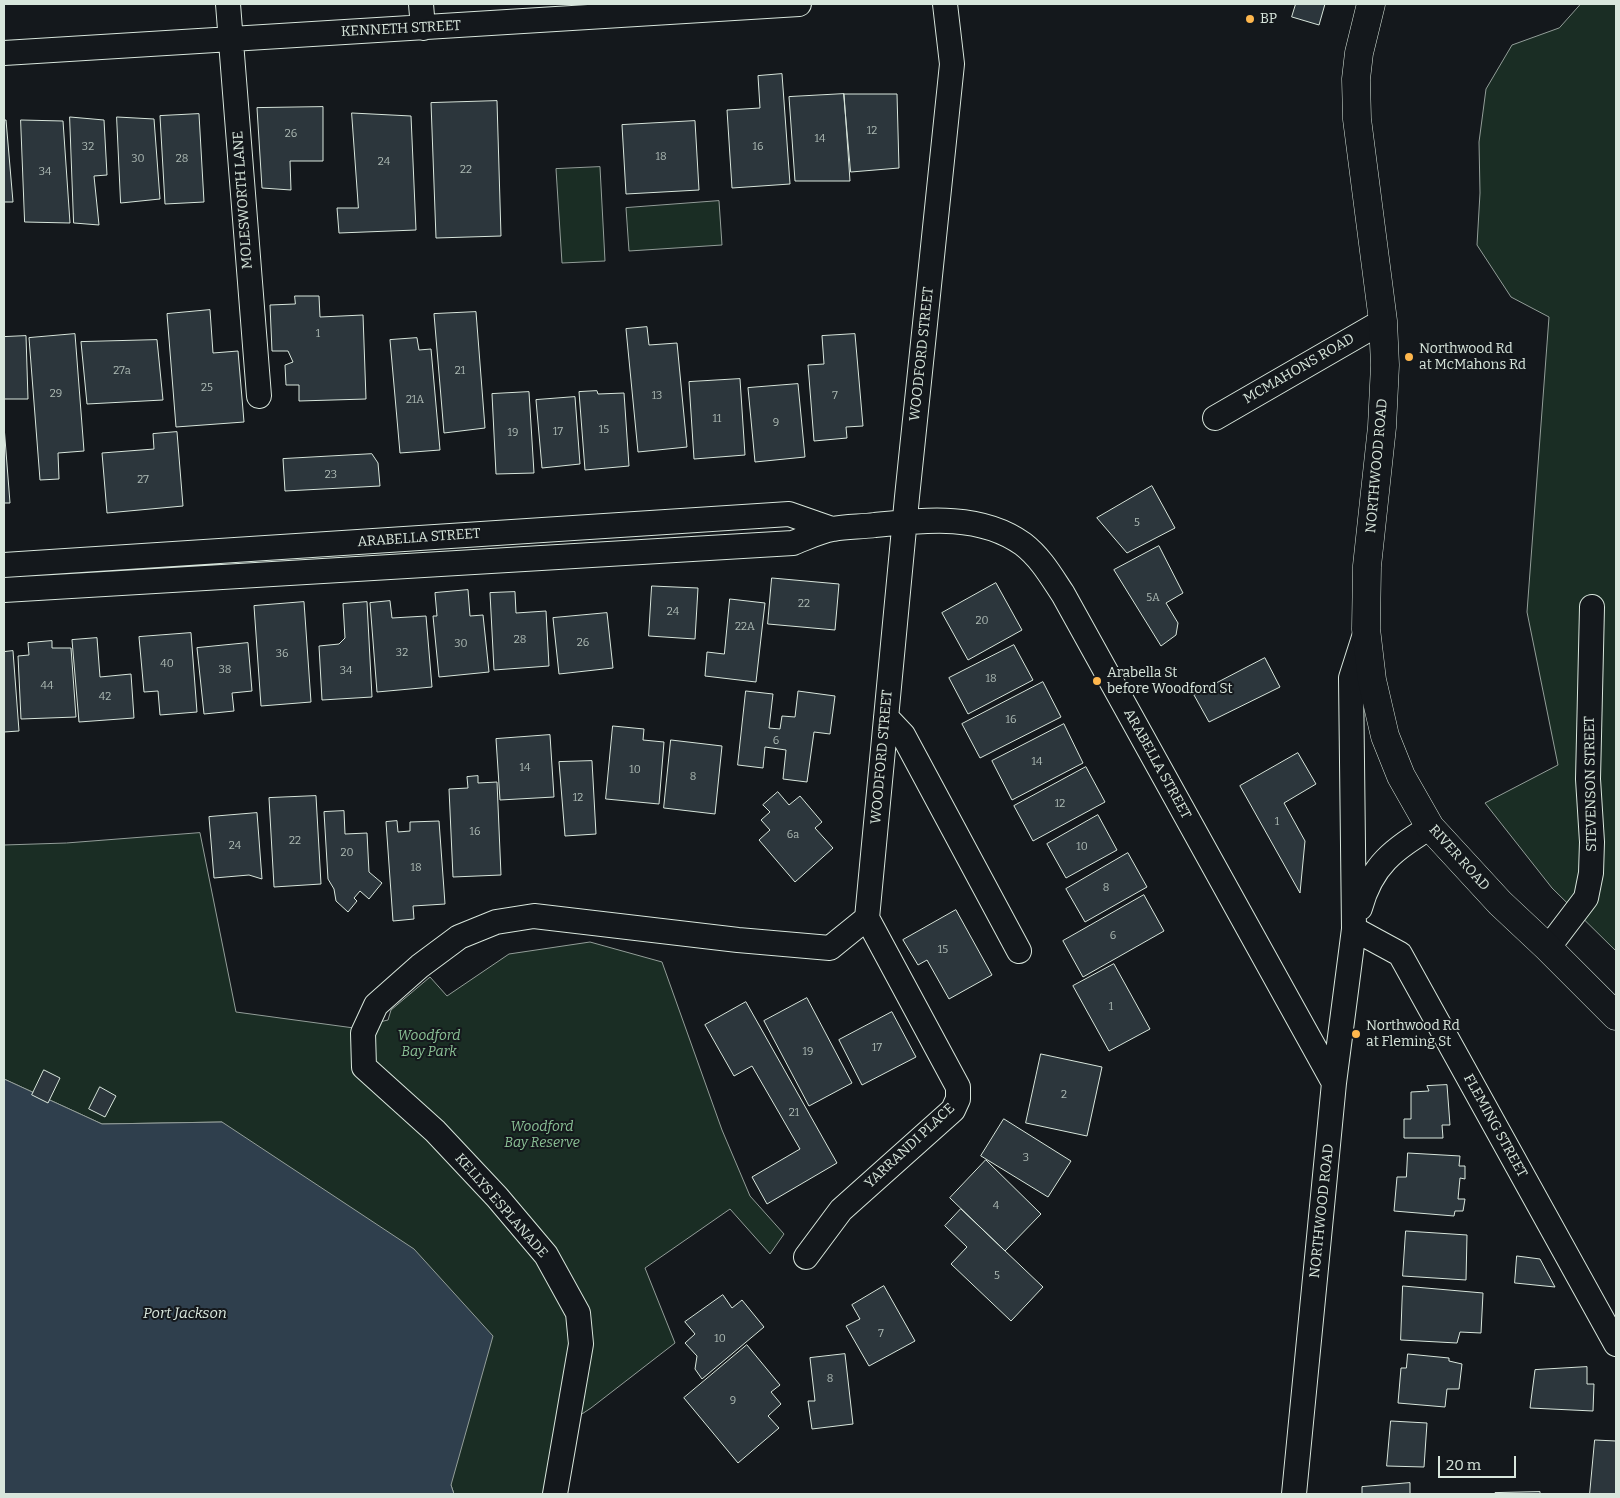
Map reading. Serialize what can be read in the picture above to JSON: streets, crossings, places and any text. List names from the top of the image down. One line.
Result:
{"streets":{"main road":["NORTHWOOD ROAD","RIVER ROAD"],"street":["KENNETH STREET","MOLESWORTH LANE","WOODFORD STREET","MCMAHONS ROAD","ARABELLA STREET","STEVENSON STREET","FLEMING STREET","YARRANDI PLACE","KELLYS ESPLANADE"]},"crossings":[["KENNETH STREET","MOLESWORTH LANE"],["WOODFORD STREET","ARABELLA STREET"],["WOODFORD STREET","YARRANDI PLACE"],["WOODFORD STREET","KELLYS ESPLANADE"],["MCMAHONS ROAD","NORTHWOOD ROAD"],["NORTHWOOD ROAD","ARABELLA STREET"],["NORTHWOOD ROAD","RIVER ROAD"],["NORTHWOOD ROAD","FLEMING STREET"],["STEVENSON STREET","RIVER ROAD"],["YARRANDI PLACE","KELLYS ESPLANADE"]],"water":["Port Jackson"],"parks":["Woodford Bay Park","Woodford Bay Reserve"],"places":["BP","Northwood Rd at McMahons Rd","Arabella St before Woodford St","Northwood Rd at Fleming St"],"house_numbers":["12","26","14","32","16","18","30","28","24","22","34","1","27a","21","25","29","13","7","21A","11","9","15","17","19","23","27","5","5A","22","24","20","22A","28","26","30","32","36","40","38","34","18","44","42","16","6","14","14","10","8","12","12","1","16","6a","22","24","10","20","18","8","6","15","1","17","19","2","21","3","4","5","7","10","8","9"],"scale_bar":"20 m"}
